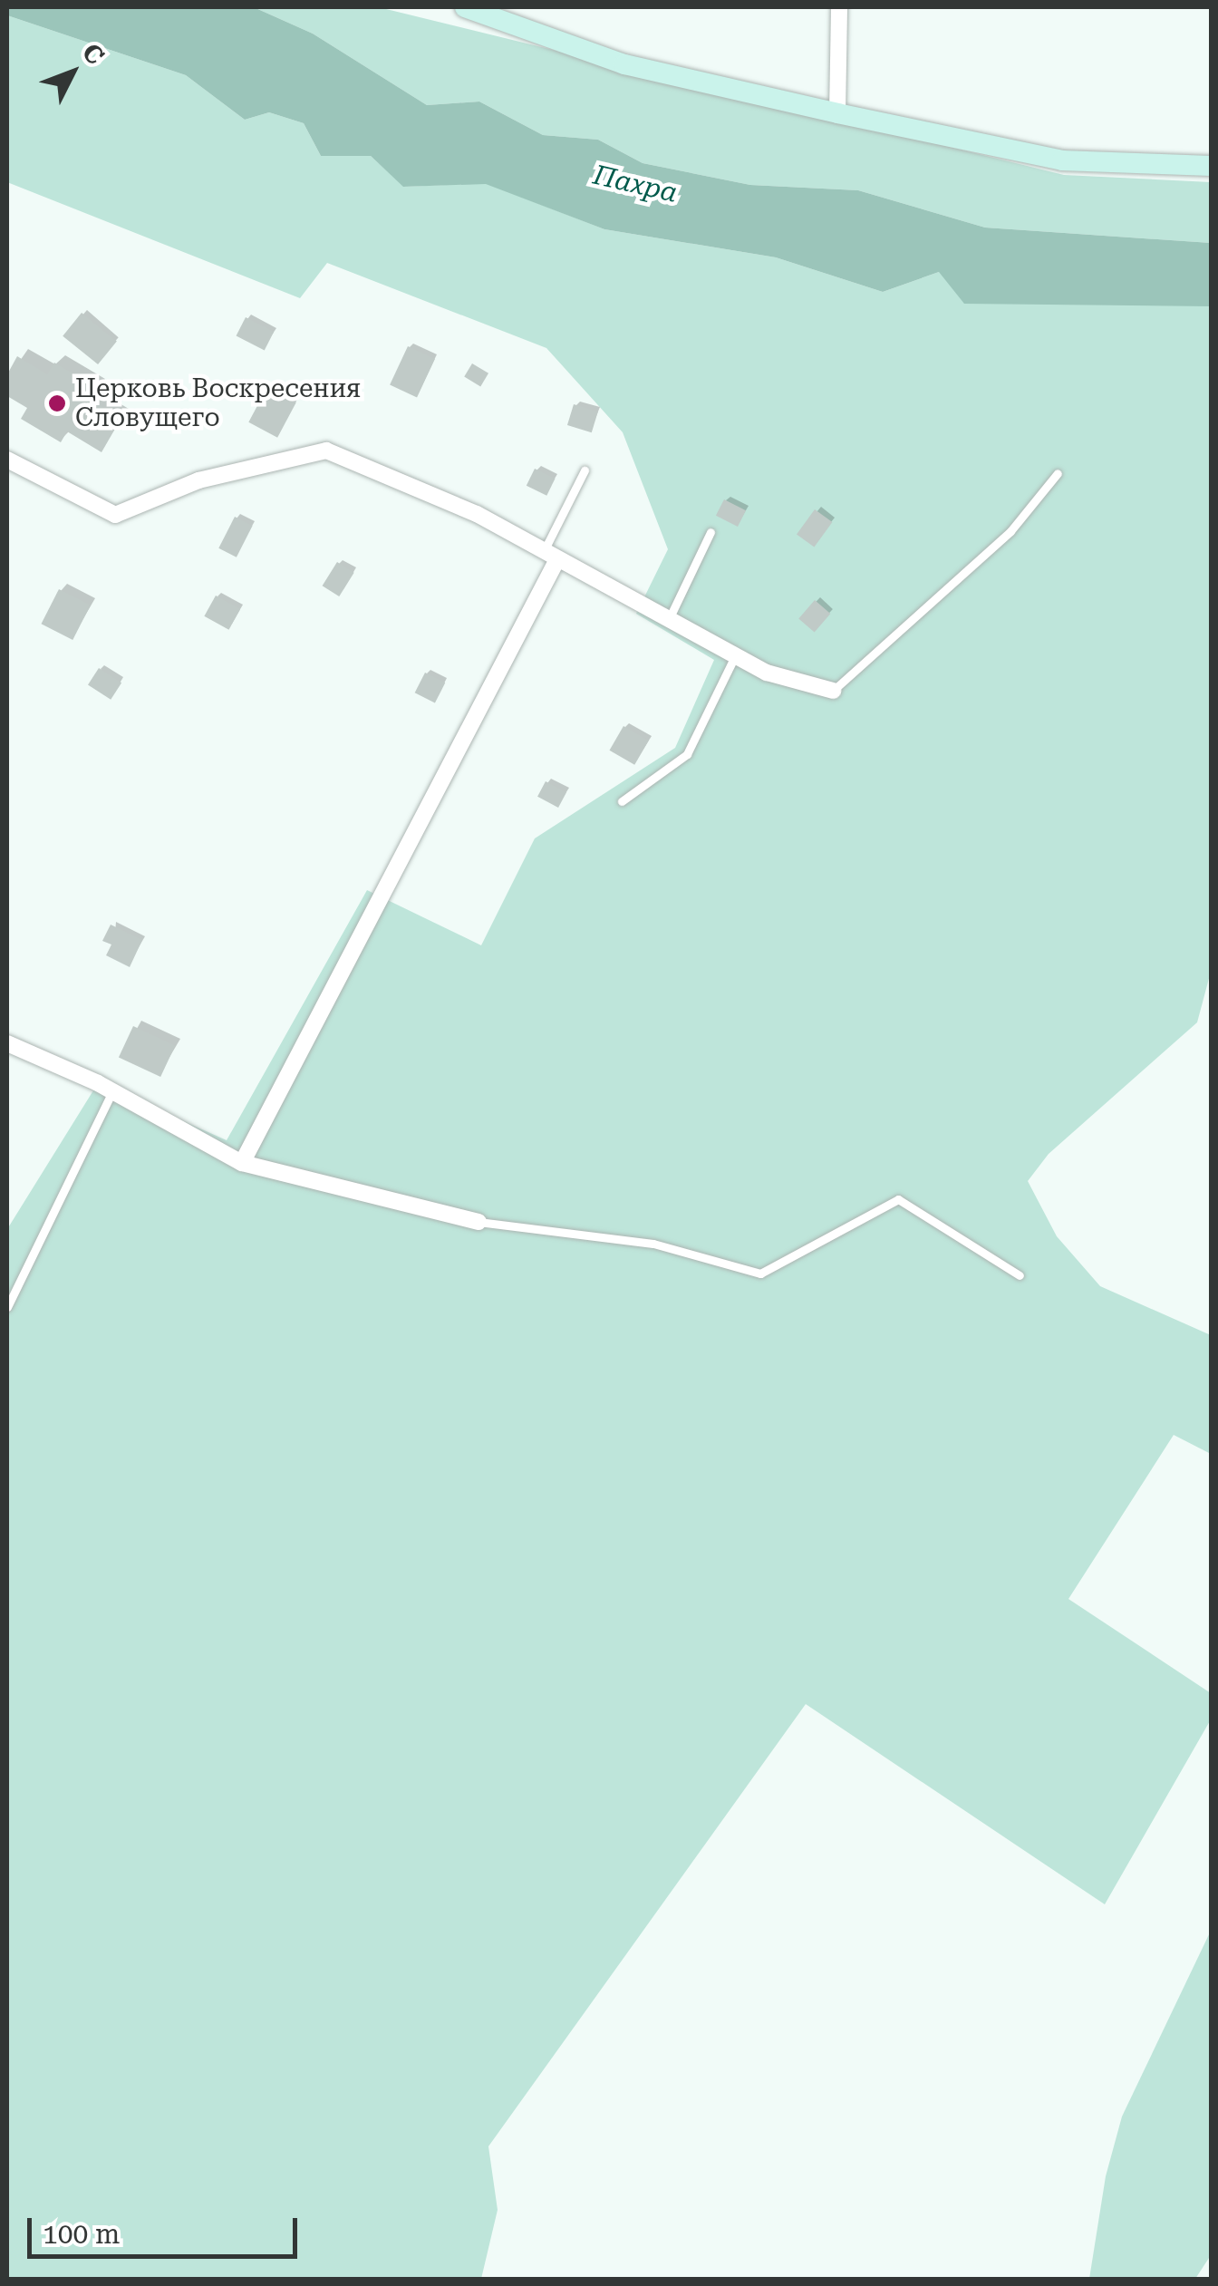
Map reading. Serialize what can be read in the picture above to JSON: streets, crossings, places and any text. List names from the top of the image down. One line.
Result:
{"water":["Пахра"],"places":["Церковь Воскресения Словущего"],"scale_bar":"100 m","north":"top right"}
